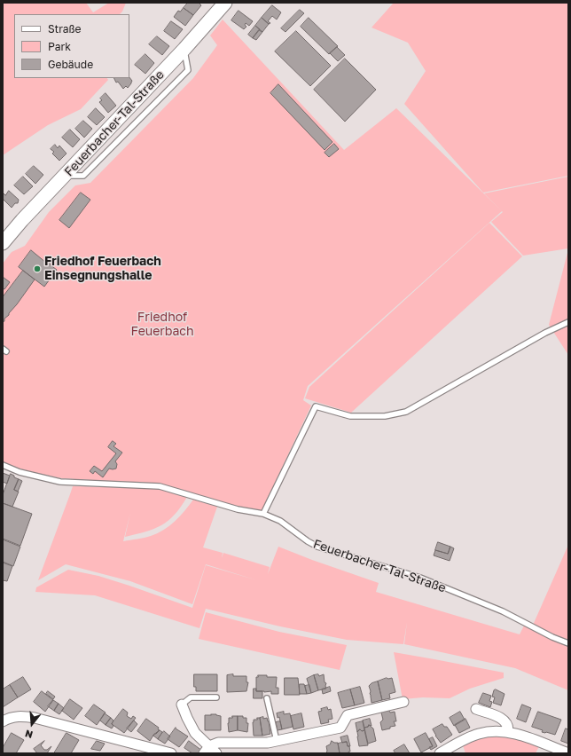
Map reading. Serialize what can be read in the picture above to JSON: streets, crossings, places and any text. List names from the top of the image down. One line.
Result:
{"streets":{"main road":["Feuerbacher-Tal-Straße"]},"parks":["Friedhof Feuerbach"],"places":["Friedhof Feuerbach Einsegnungshalle"],"legend":["Straße","Park","Gebäude"],"north":"bottom"}
